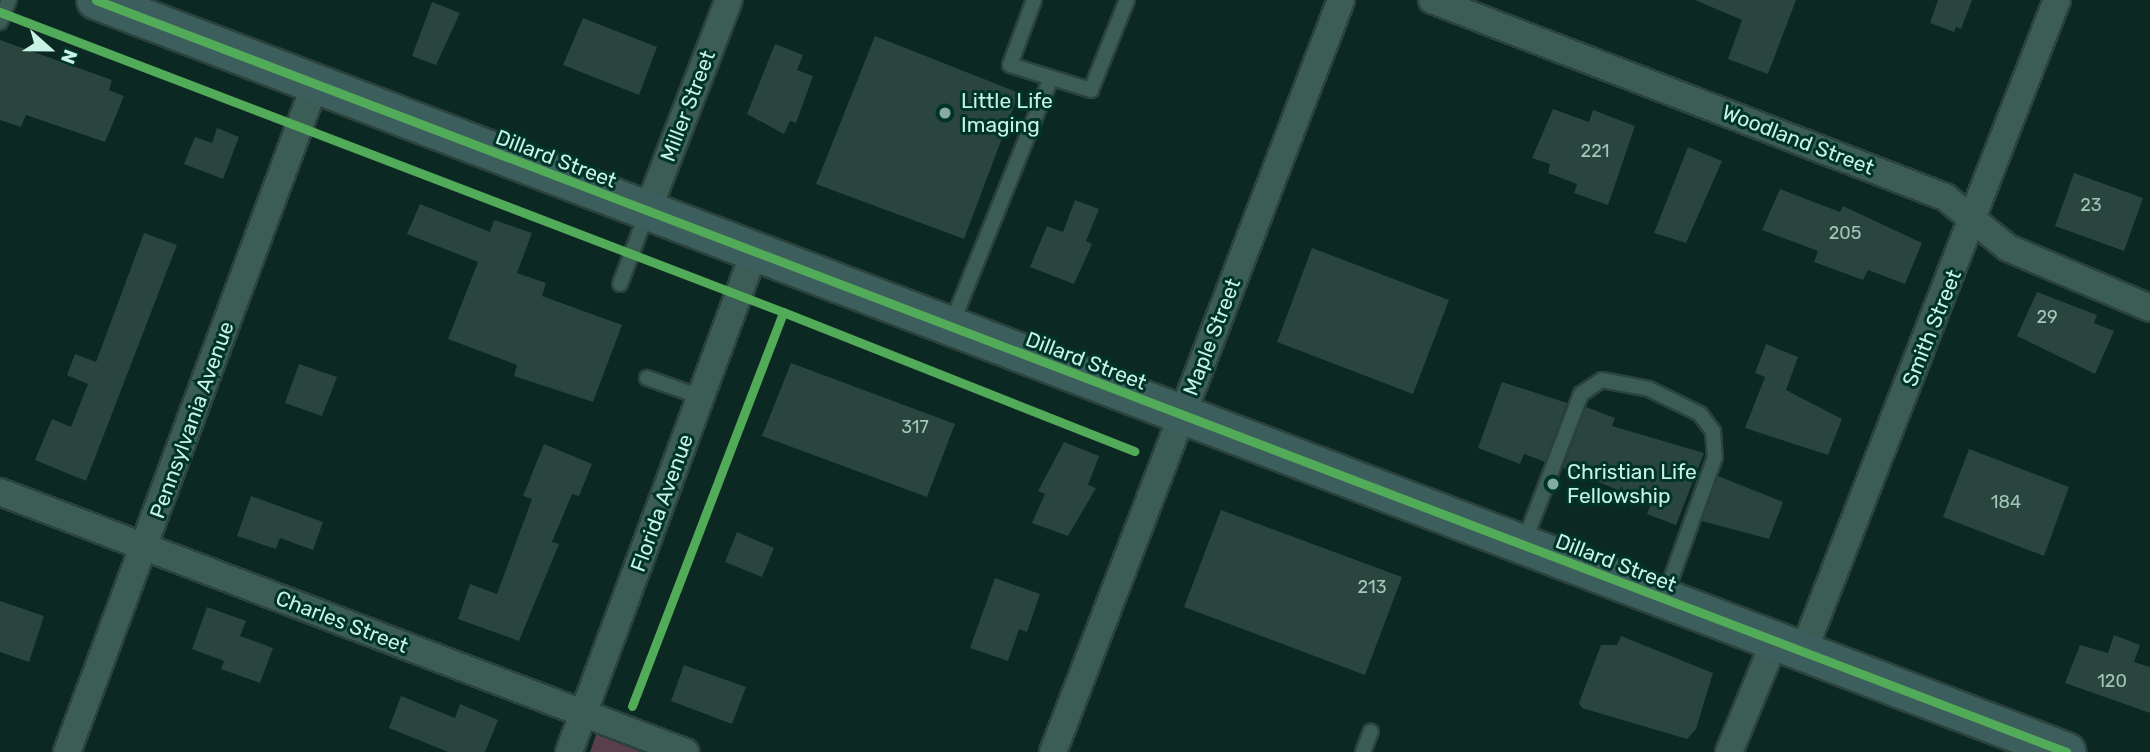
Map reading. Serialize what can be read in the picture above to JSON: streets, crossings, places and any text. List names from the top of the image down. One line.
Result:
{"streets":{"main road":["Dillard Street"],"street":["Miller Street","Woodland Street","Smith Street","Maple Street","Pennsylvania Avenue","Florida Avenue","Charles Street"]},"crossings":[["Miller Street","Dillard Street"],["Woodland Street","Smith Street"],["Dillard Street","Smith Street"],["Dillard Street","Maple Street"],["Dillard Street","Pennsylvania Avenue"],["Dillard Street","Florida Avenue"],["Pennsylvania Avenue","Charles Street"],["Florida Avenue","Charles Street"]],"places":["Little Life Imaging","Christian Life Fellowship"],"house_numbers":["221","23","205","29","317","184","213","120"],"north":"right"}
